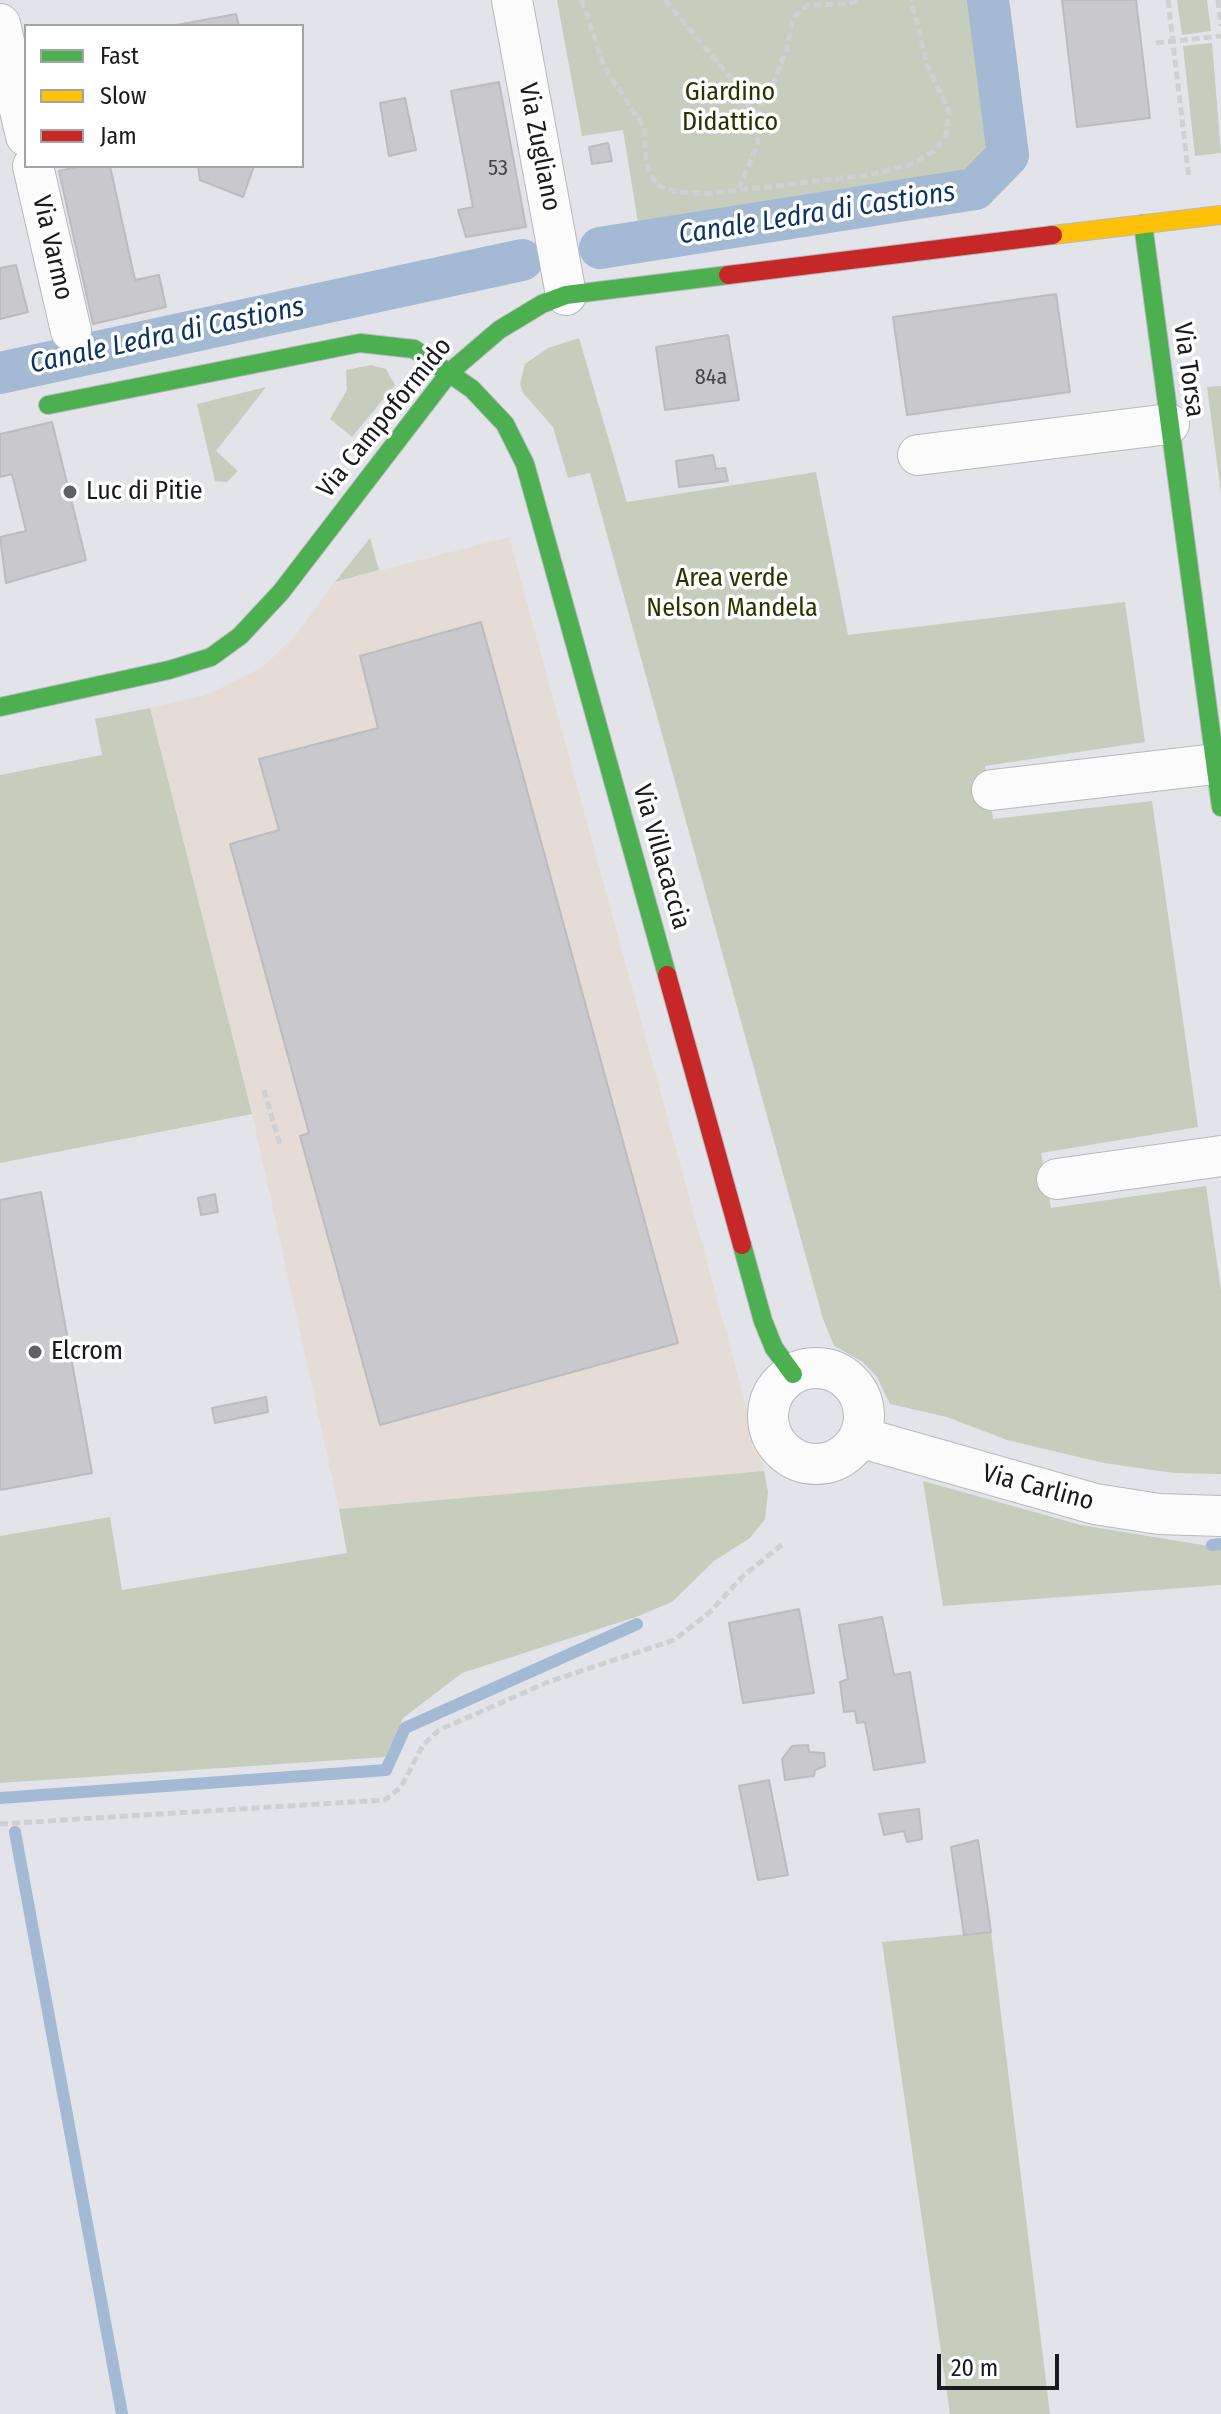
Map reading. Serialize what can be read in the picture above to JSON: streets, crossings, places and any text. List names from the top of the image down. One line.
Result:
{"streets":{"street":["Via Zugliano","Via Varmo","Via Torsa","Via Campoformido","Via Villacaccia","Via Carlino"]},"crossings":[["Via Zugliano","Via Campoformido"],["Via Torsa","Via Campoformido"],["Via Campoformido","Via Villacaccia"],["Via Villacaccia","Via Carlino"]],"water":["Canale Ledra di Castions"],"parks":["Giardino Didattico","Area verde Nelson Mandela"],"places":["Luc di Pitie","Elcrom"],"house_numbers":["53","84a"],"legend":["Fast","Slow","Jam"],"scale_bar":"20 m"}
